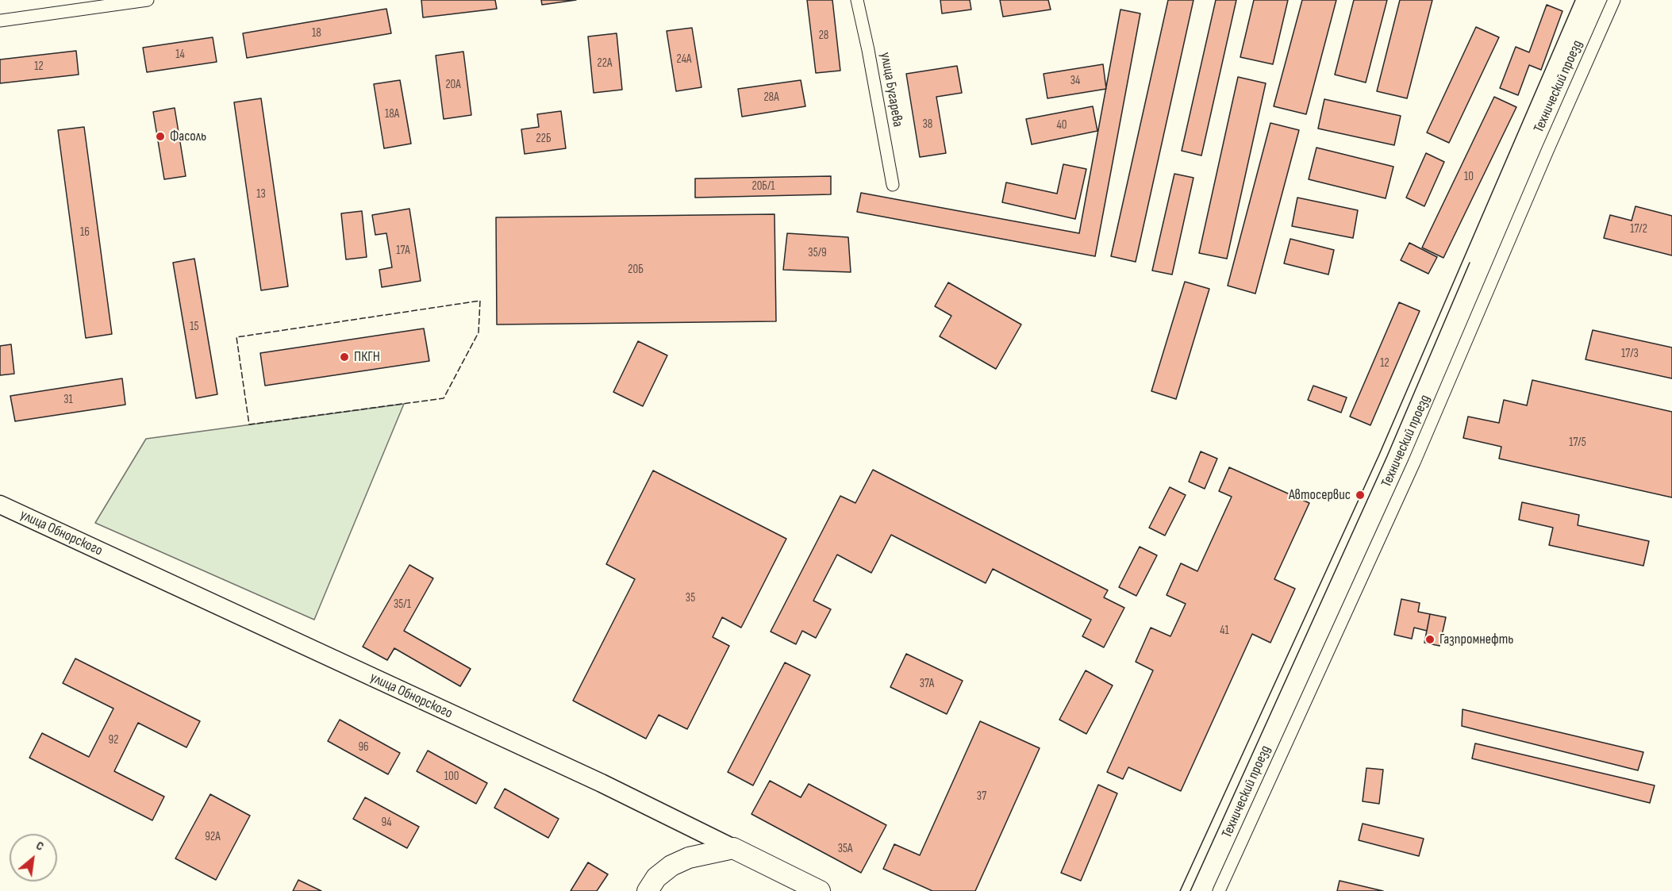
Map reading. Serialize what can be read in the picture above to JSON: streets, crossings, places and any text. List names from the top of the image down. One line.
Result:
{"streets":{"main road":["улица Обнорского"],"street":["Технический проезд","улица Бугарева"]},"places":["Фасоль","ПКГН","Автосервис","Газпромнефть"],"house_numbers":["18","28","14","24А","22А","12","34","20А","28А","18А","38","40","22Б","10","20Б/1","13","17/2","16","17А","35/9","20Б","15","17/3","12","31","17/5","35","35/1","41","37А","92","96","100","37","94","92А","35А"],"north":"top right"}
